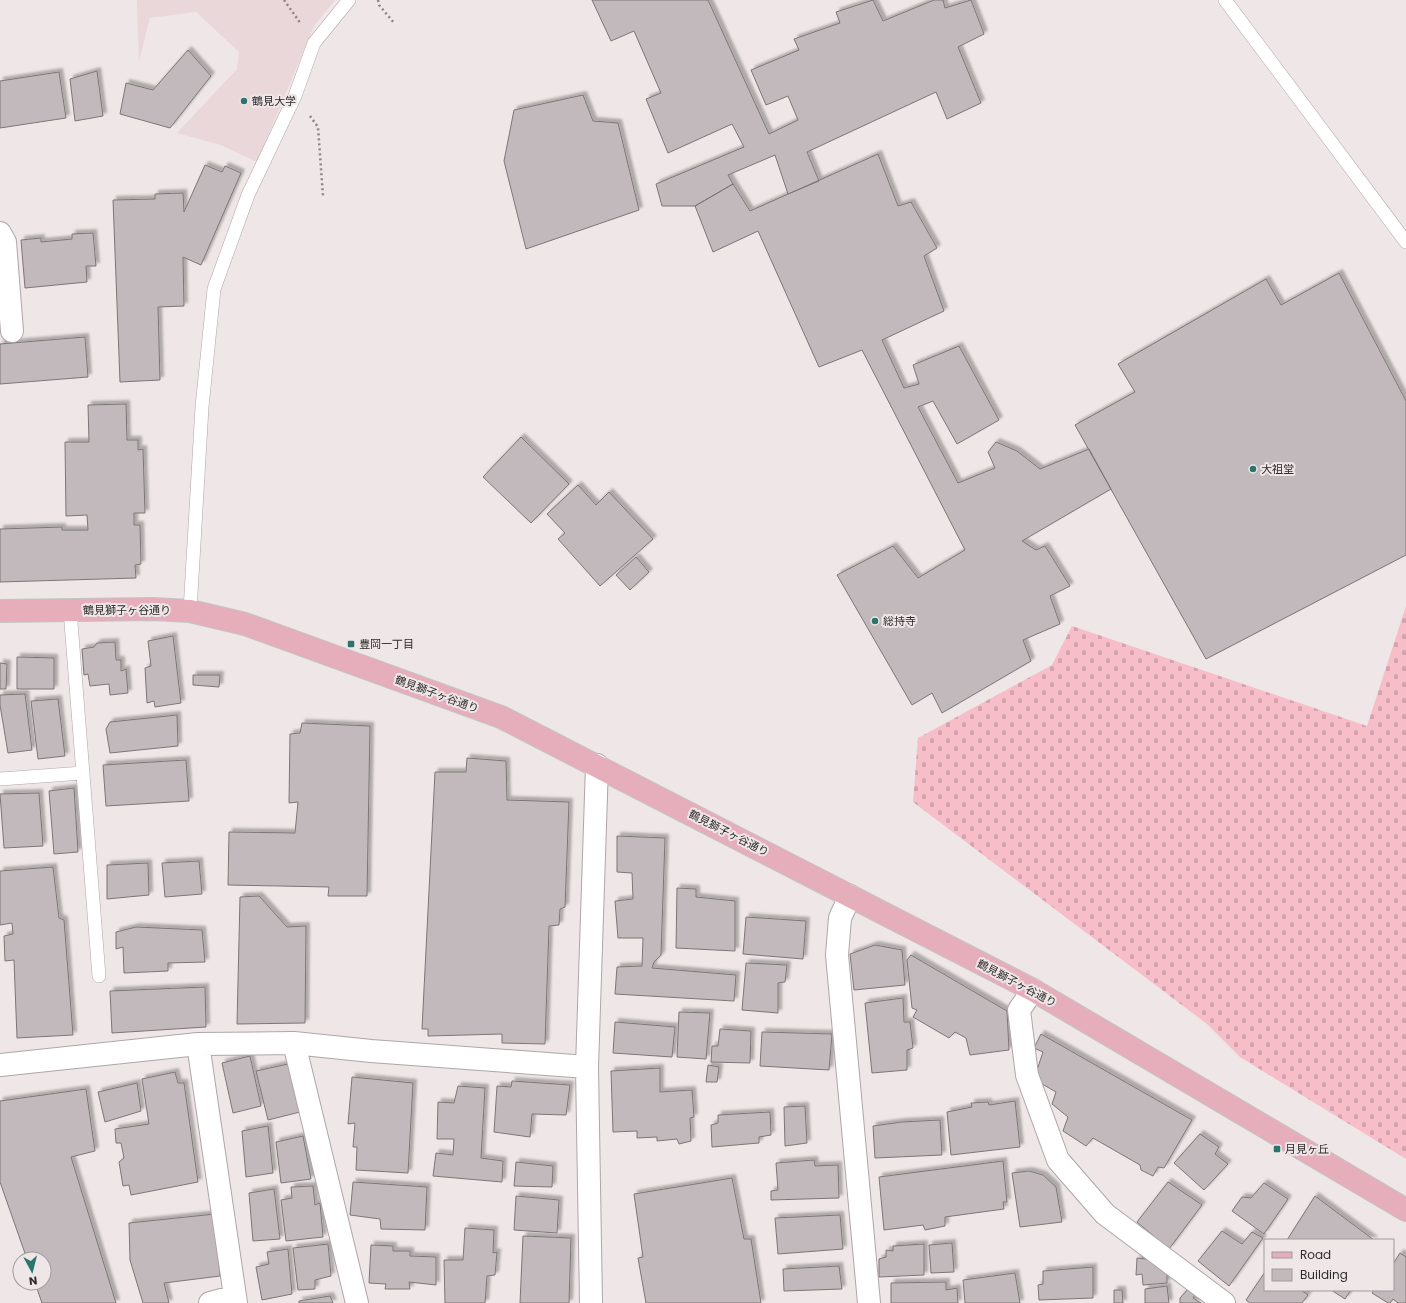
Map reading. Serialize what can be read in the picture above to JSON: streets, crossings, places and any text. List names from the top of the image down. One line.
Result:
{"streets":{"main road":["鶴見獅子ヶ谷通り"]},"places":{"other":["鶴見大学","大祖堂","総持寺"],"transit":["豊岡一丁目","月見ヶ丘"]},"legend":["Road","Building"],"north":"bottom"}
